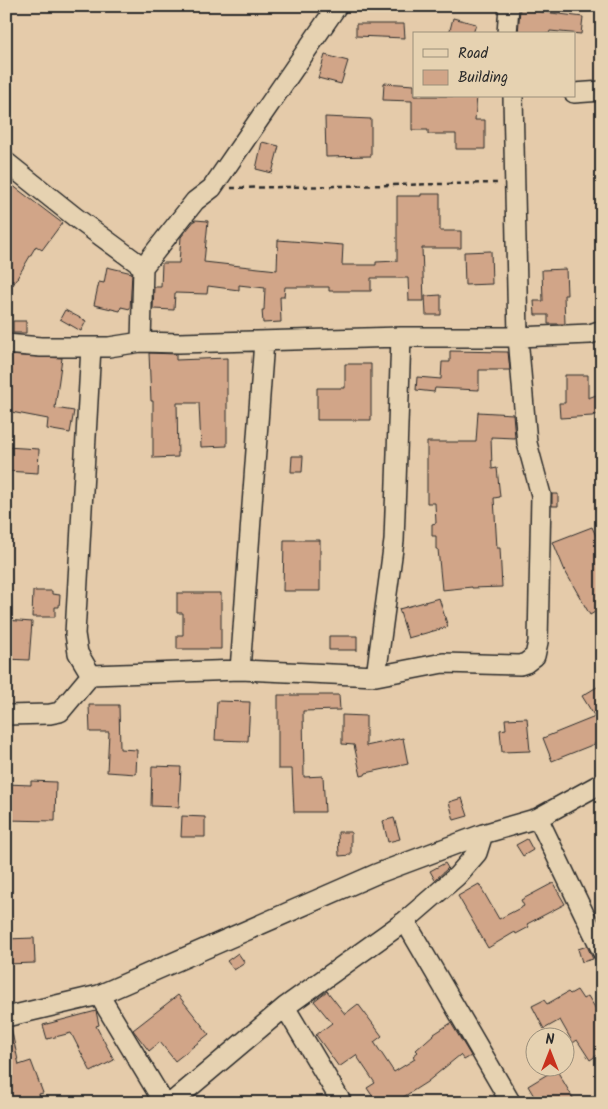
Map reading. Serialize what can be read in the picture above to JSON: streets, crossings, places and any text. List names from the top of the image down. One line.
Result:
{"legend":["Road","Building"],"north":"top"}
